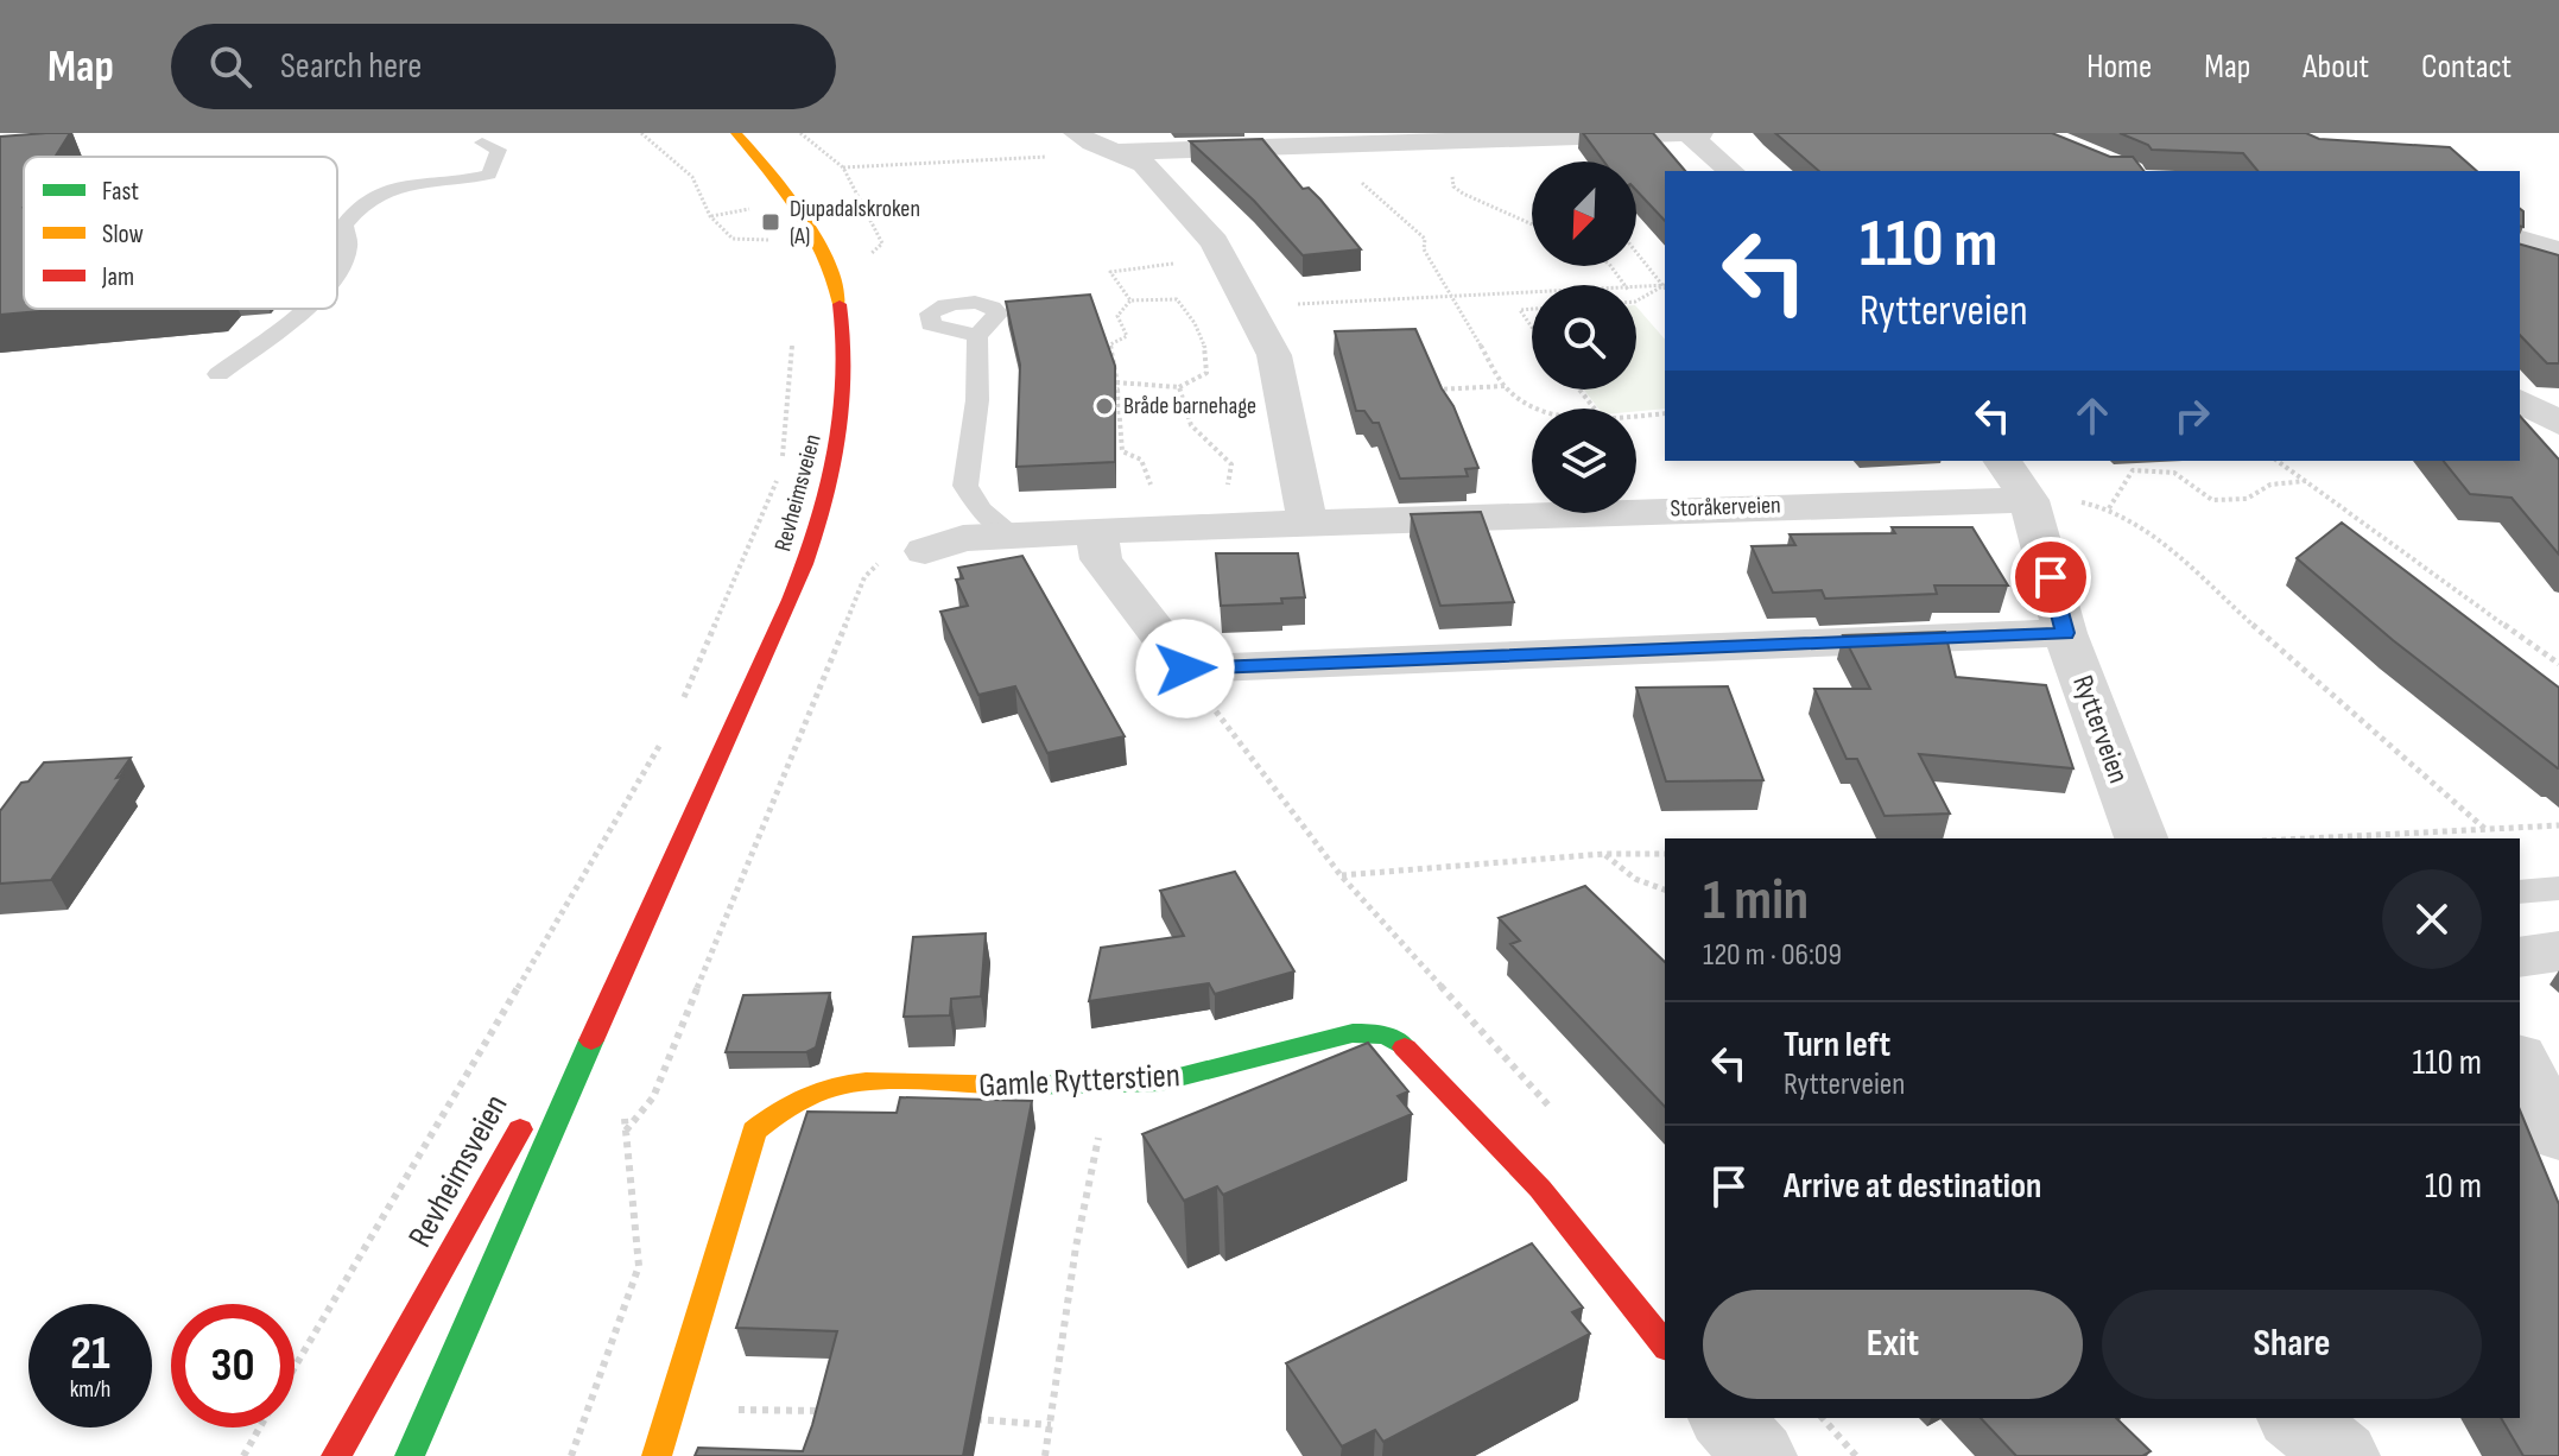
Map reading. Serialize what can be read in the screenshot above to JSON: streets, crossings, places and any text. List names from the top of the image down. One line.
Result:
{"streets":{"main road":["Revheimsveien","Gamle Rytterstien"],"street":["Storåkerveien","Rytterveien"]},"crossings":[["Storåkerveien","Rytterveien"]],"places":{"transit":["Djupadalskroken (A)"],"other":["Bråde barnehage"]},"legend":["Fast","Slow","Jam"],"north":"bottom left","page":{"header":"Map","search":"Search here","nav":["Home","Map","About","Contact"],"turn":["110 m","Rytterveien"],"heading":["1 min","120 m · 06:09"],"list":[{"name":"Turn left","note":"Rytterveien","value":"110 m"},{"name":"Arrive at destination","value":"10 m"}],"buttons":["Exit","Share"],"speed":"21 km/h","limit":"30"}}
